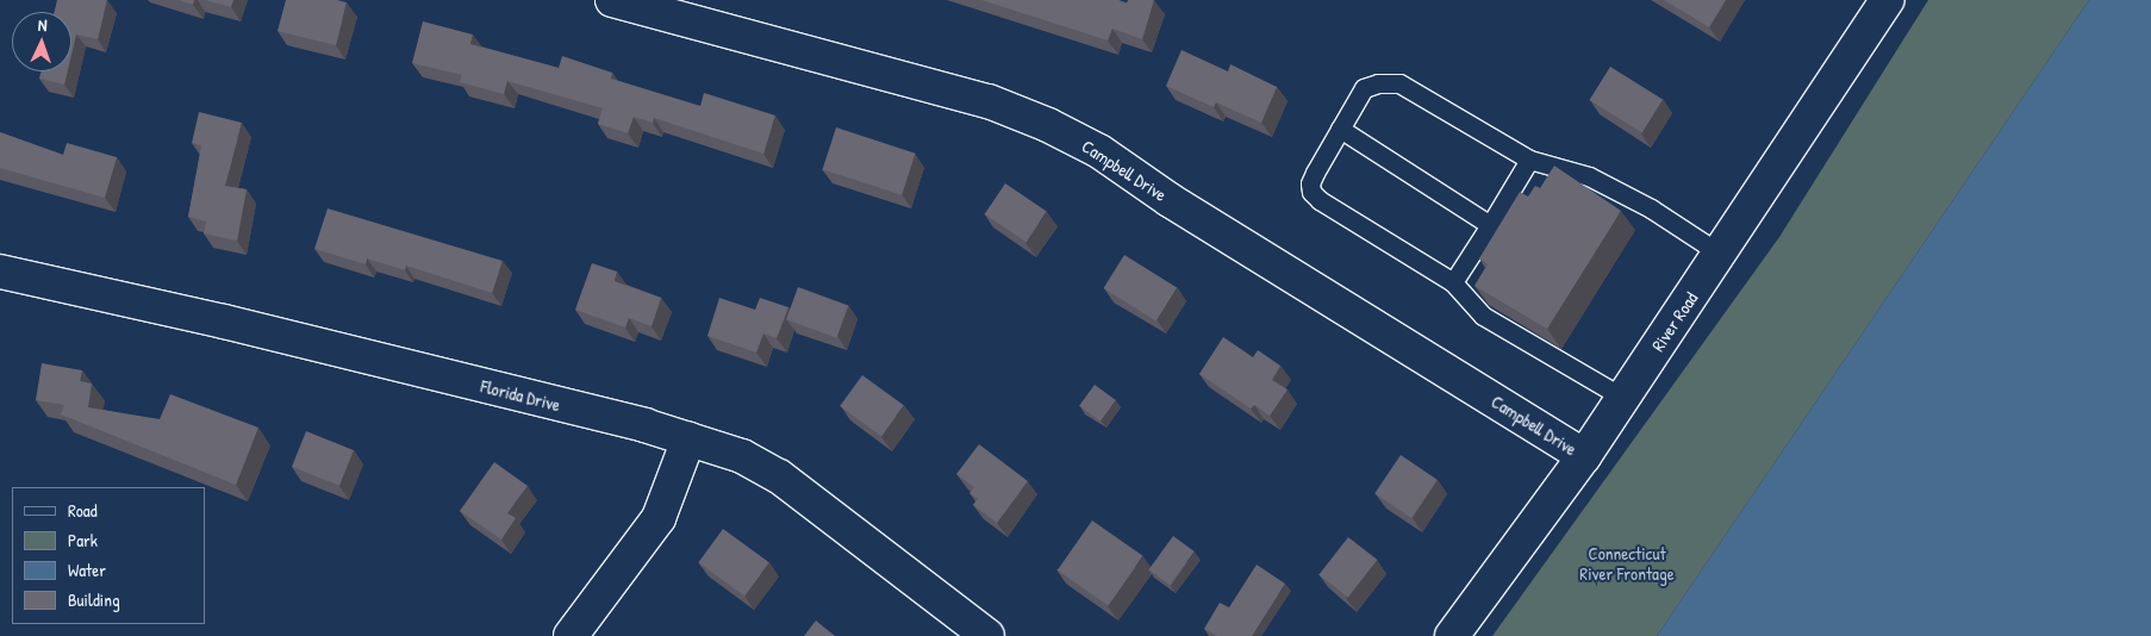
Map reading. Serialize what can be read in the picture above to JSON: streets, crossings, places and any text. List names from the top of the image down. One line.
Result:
{"streets":{"street":["Campbell Drive","River Road","Florida Drive"]},"crossings":[["Campbell Drive","River Road"]],"parks":["Connecticut River Frontage"],"legend":["Road","Park","Water","Building"],"north":"top"}
